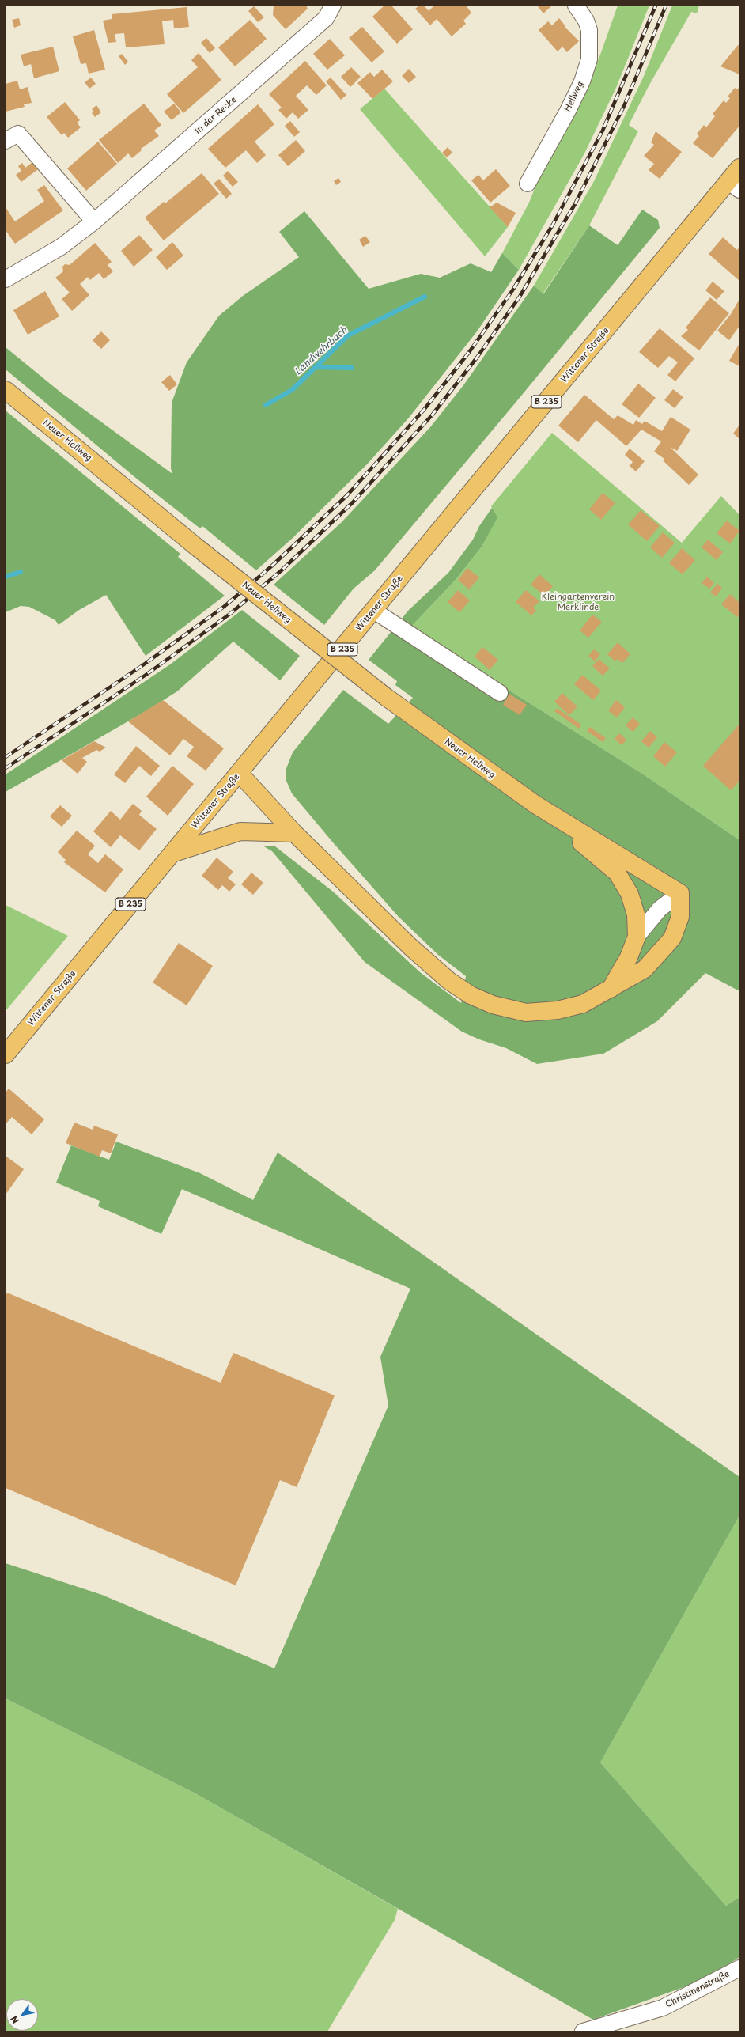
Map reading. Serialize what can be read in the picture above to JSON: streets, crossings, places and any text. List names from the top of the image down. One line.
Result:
{"streets":{"main road":["Wittener Straße","B 235","Neuer Hellweg"],"street":["Hellweg","In der Recke","Christinenstraße"]},"water":["Landwehrbach"],"parks":["Kleingartenverein Merklinde"],"north":"bottom left"}
